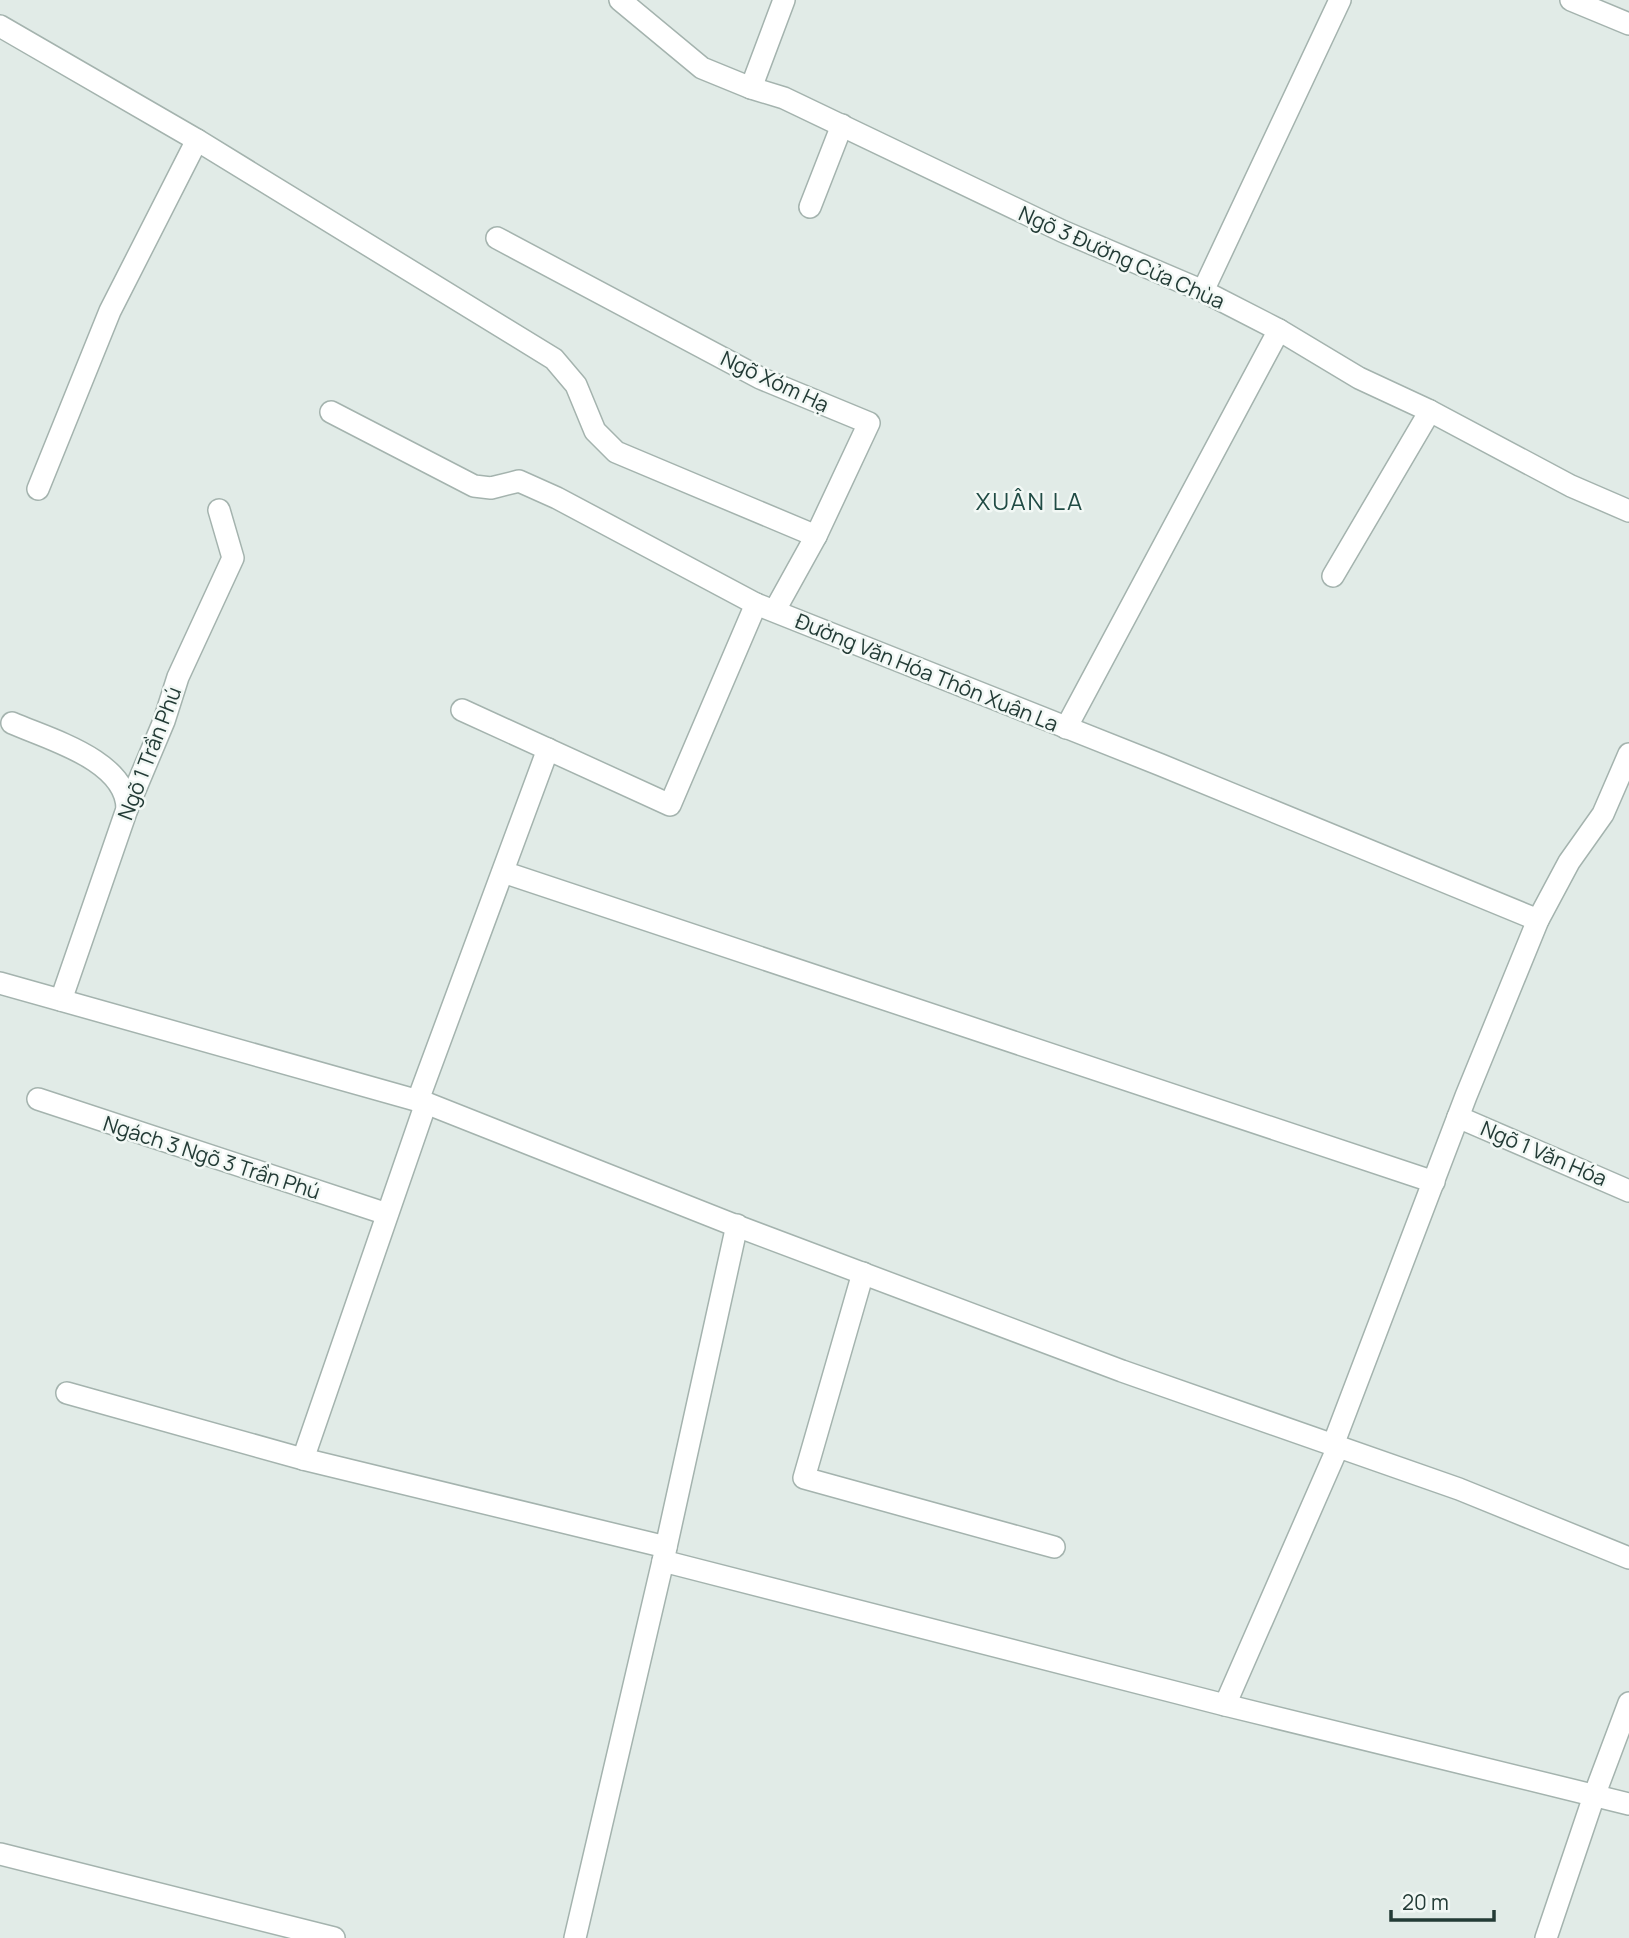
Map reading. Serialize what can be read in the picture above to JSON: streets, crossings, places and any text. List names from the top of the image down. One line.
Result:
{"streets":{"street":["Ngõ 3 Đường Cửa Chùa","Ngõ Xóm Hạ","Đường Văn Hóa Thôn Xuân La","Ngõ 1 Trần Phú","Ngõ 1 Văn Hóa","Ngách 3 Ngõ 3 Trần Phú"]},"crossings":[["Ngõ Xóm Hạ","Đường Văn Hóa Thôn Xuân La"]],"districts":["XUÂN LA"],"scale_bar":"20 m"}
